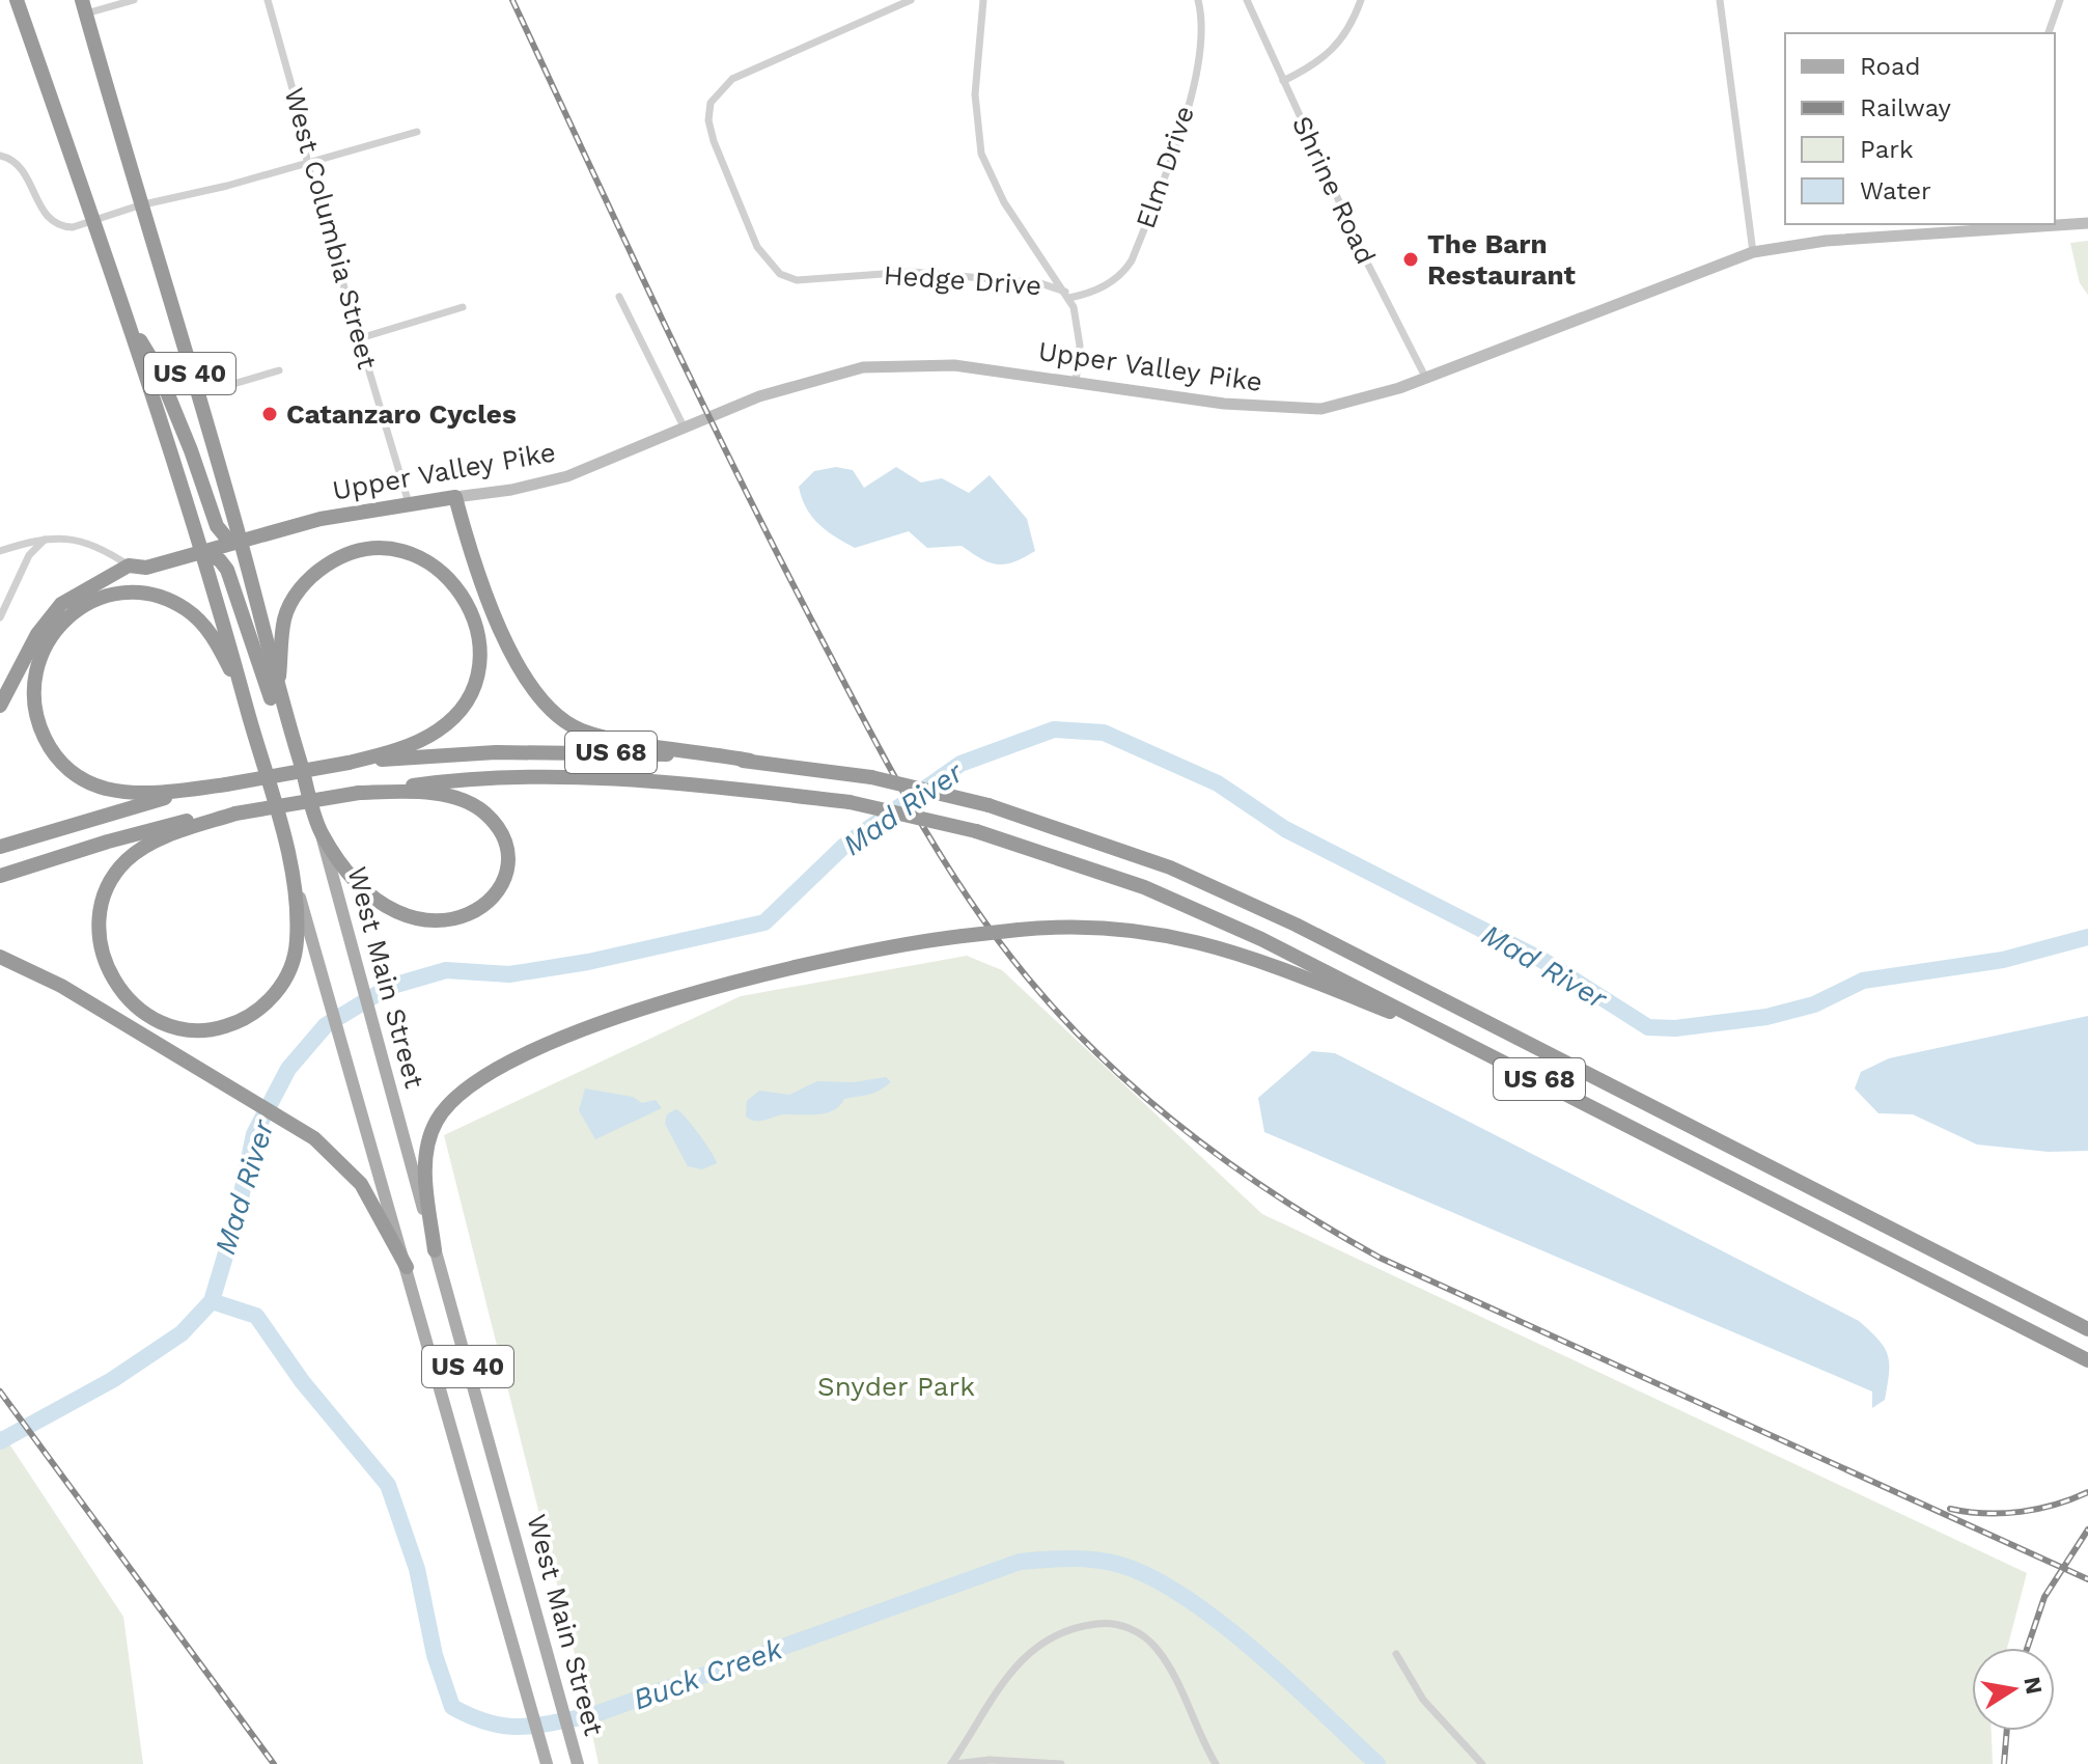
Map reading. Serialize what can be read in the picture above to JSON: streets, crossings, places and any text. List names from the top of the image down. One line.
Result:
{"streets":{"highway":["Upper Valley Pike","US 40","US 68","West Main Street"],"street":["Elm Drive","Shrine Road","West Columbia Street","Hedge Drive"]},"crossings":[["Elm Drive","Hedge Drive"],["Shrine Road","Upper Valley Pike"],["West Columbia Street","Upper Valley Pike"],["Upper Valley Pike","West Main Street"],["US 40","West Main Street"]],"water":["Mad River","Buck Creek"],"parks":["Snyder Park"],"places":["The Barn Restaurant","Catanzaro Cycles"],"legend":["Road","Railway","Park","Water"],"north":"right"}
